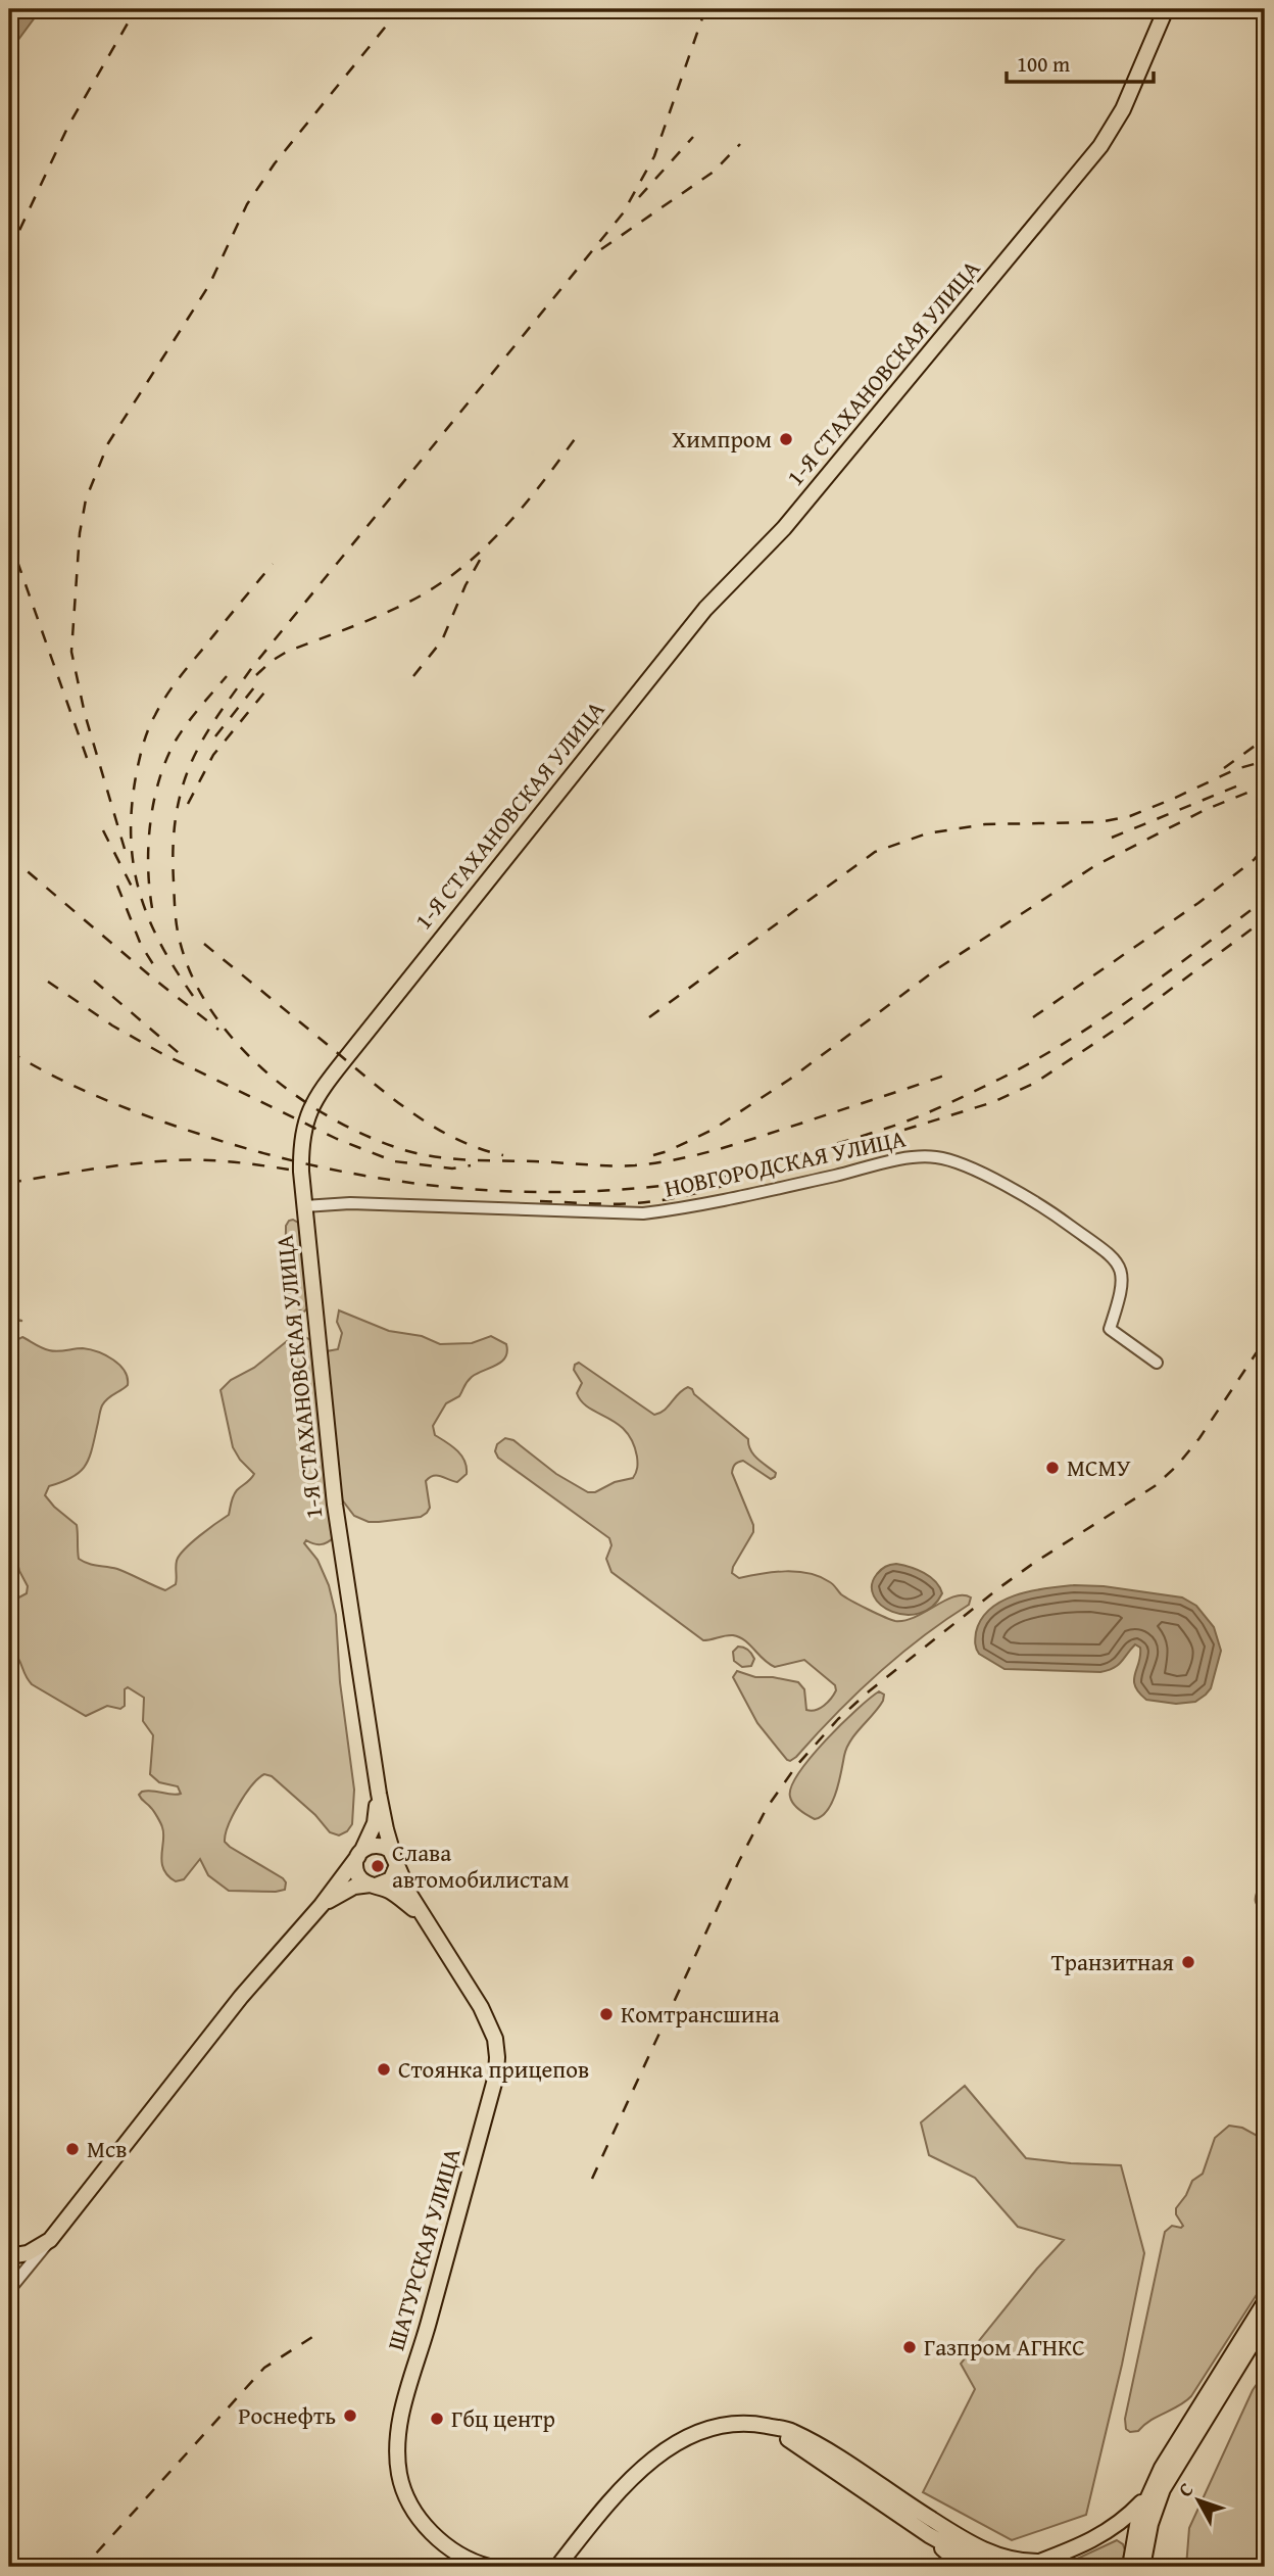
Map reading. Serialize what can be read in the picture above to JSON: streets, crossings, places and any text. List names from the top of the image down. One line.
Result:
{"streets":{"main road":["1-Я СТАХАНОВСКАЯ УЛИЦА","ШАТУРСКАЯ УЛИЦА"],"street":["НОВГОРОДСКАЯ УЛИЦА"]},"crossings":[["1-Я СТАХАНОВСКАЯ УЛИЦА","НОВГОРОДСКАЯ УЛИЦА"],["1-Я СТАХАНОВСКАЯ УЛИЦА","ШАТУРСКАЯ УЛИЦА"]],"places":["Химпром","МСМУ","Слава автомобилистам","Транзитная","Комтрансшина","Стоянка прицепов","Мсв","Газпром АГНКС","Роснефть","Гбц центр"],"scale_bar":"100 m","north":"top left"}
